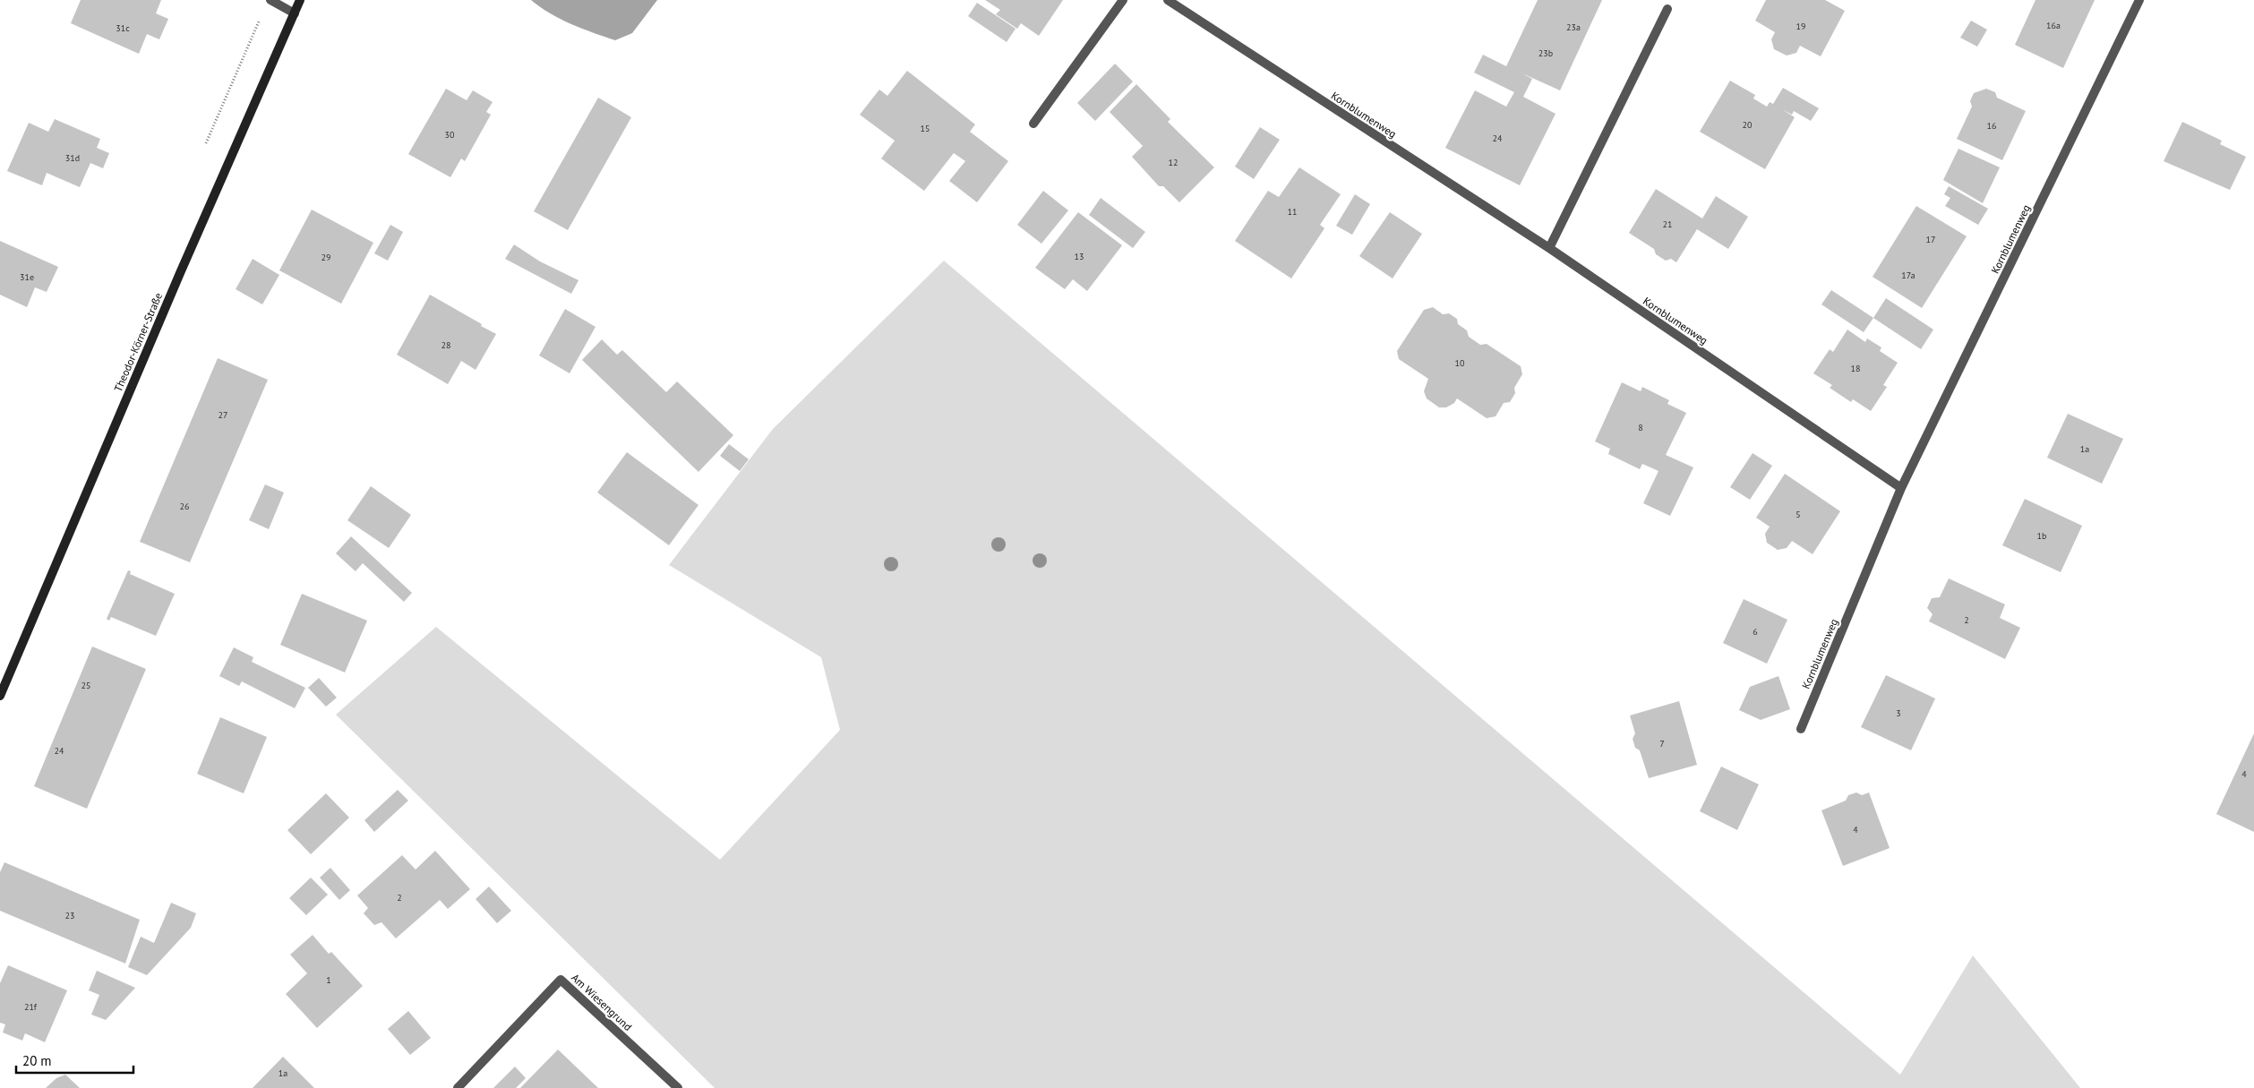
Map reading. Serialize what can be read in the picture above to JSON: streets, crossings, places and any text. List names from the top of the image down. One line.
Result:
{"streets":{"street":["Kornblumenweg","Theodor-Körner-Straße","Am Wiesengrund"]},"house_numbers":["16a","19","23a","31c","23b","20","16","15","30","24","31d","12","11","21","17","13","29","17a","31e","28","10","18","27","8","1a","26","5","1b","2","6","25","3","7","24","4","4","2","23","1","21f","1a"],"scale_bar":"20 m"}
